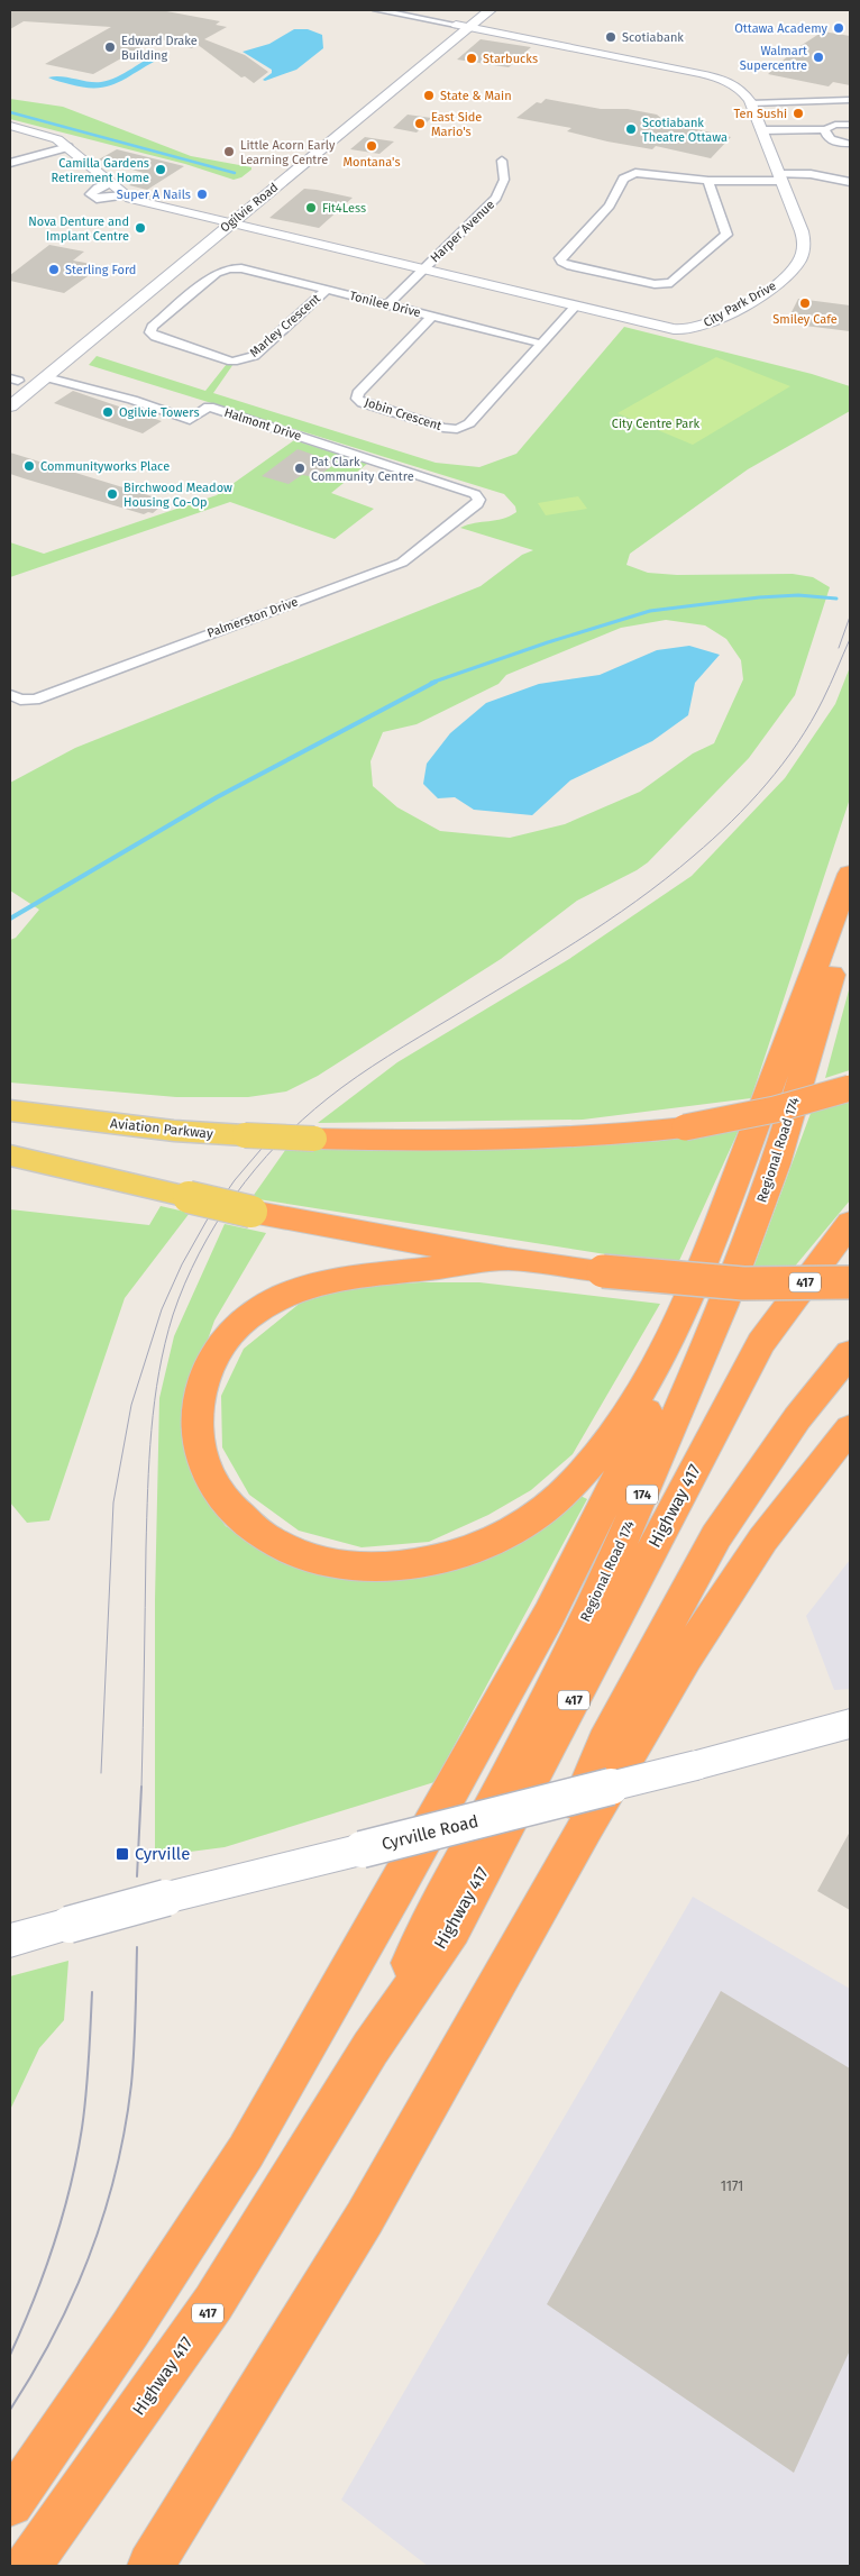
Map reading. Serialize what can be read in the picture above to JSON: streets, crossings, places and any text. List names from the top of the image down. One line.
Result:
{"streets":{"highway":["Regional Road 174","417","174","Highway 417"],"main road":["Ogilvie Road","Aviation Parkway","Cyrville Road"],"street":["Harper Avenue","Tonilee Drive","City Park Drive","Marley Crescent","Jobin Crescent","Halmont Drive","Palmerston Drive"]},"crossings":[["Ogilvie Road","City Park Drive"],["Ogilvie Road","Halmont Drive"],["Harper Avenue","Tonilee Drive"],["Harper Avenue","City Park Drive"],["Tonilee Drive","Marley Crescent"],["Tonilee Drive","Jobin Crescent"],["City Park Drive","Jobin Crescent"],["Halmont Drive","Palmerston Drive"],["Regional Road 174","Highway 417"]],"parks":["City Centre Park"],"places":{"other":["Ottawa Academy","Scotiabank","Edward Drake Building","Walmart Supercentre","Starbucks","State & Main","Ten Sushi","East Side Mario's","Scotiabank Theatre Ottawa","Montana's","Little Acorn Early Learning Centre","Camilla Gardens Retirement Home","Super A Nails","Fit4Less","Nova Denture and Implant Centre","Sterling Ford","Smiley Cafe","Ogilvie Towers","Communityworks Place","Pat Clark Community Centre","Birchwood Meadow Housing Co-Op"],"transit":["Cyrville"]},"house_numbers":["1171"]}
